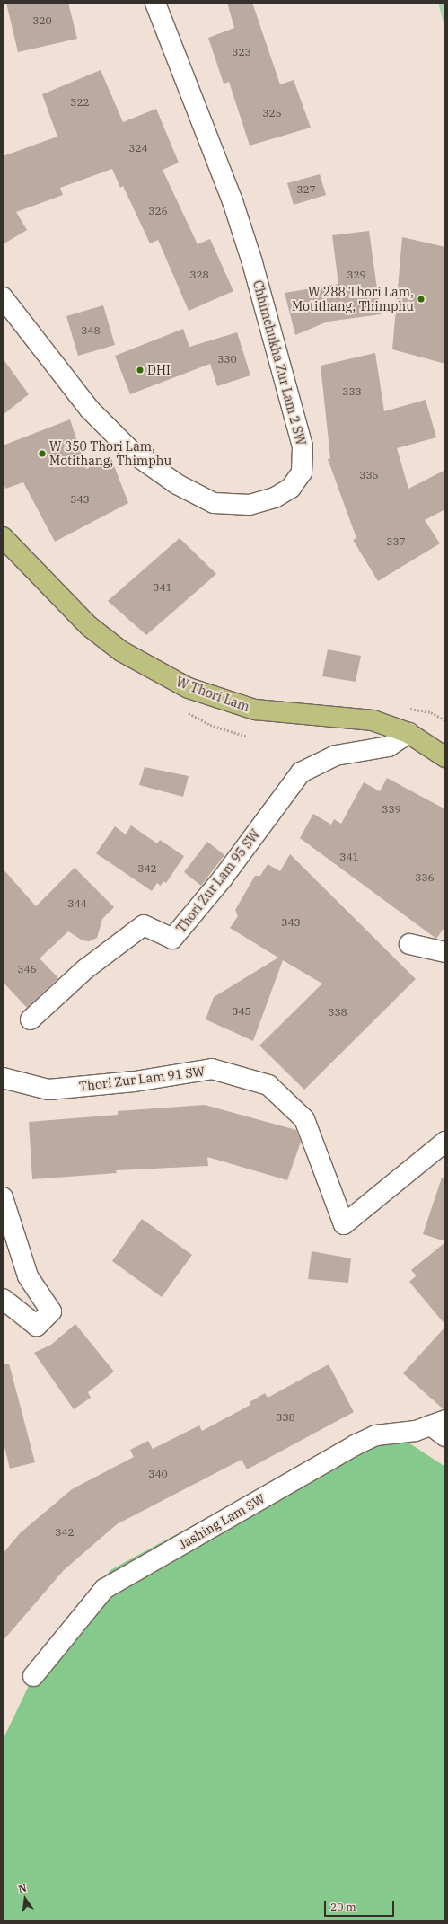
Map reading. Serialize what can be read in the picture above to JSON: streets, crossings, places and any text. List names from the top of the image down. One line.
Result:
{"streets":{"main road":["W Thori Lam"],"street":["Chhimchukha Zur Lam 2 SW","Thori Zur Lam 95 SW","Thori Zur Lam 91 SW","Jashing Lam SW"]},"crossings":[["W Thori Lam","Thori Zur Lam 95 SW"]],"places":["W 288 Thori Lam, Motithang, Thimphu","DHI","W 350 Thori Lam, Motithang, Thimphu"],"house_numbers":["320","323","322","325","324","327","326","328","329","348","330","333","335","343","337","341","339","341","342","336","344","343","346","345","338","338","340","342"],"scale_bar":"20 m","north":"top"}
